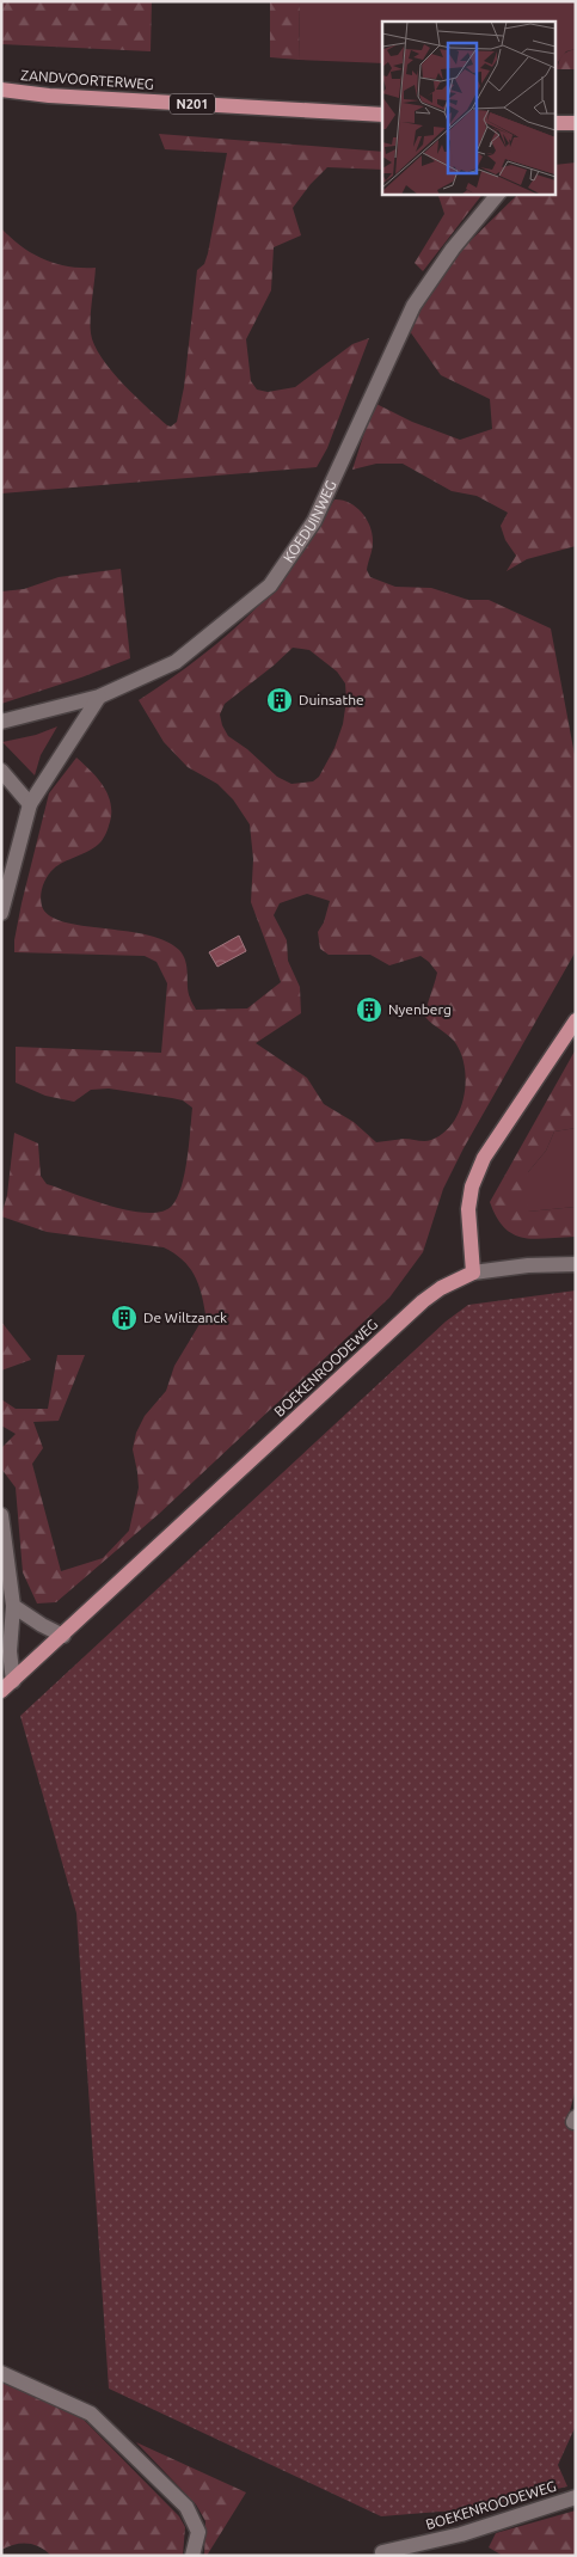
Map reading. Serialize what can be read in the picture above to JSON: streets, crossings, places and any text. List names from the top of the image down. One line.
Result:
{"streets":{"main road":["ZANDVOORTERWEG","N201","BOEKENROODEWEG"],"street":["KOEDUINWEG"]},"places":{"building":["Duinsathe","Nyenberg","De Wiltzanck"]}}
